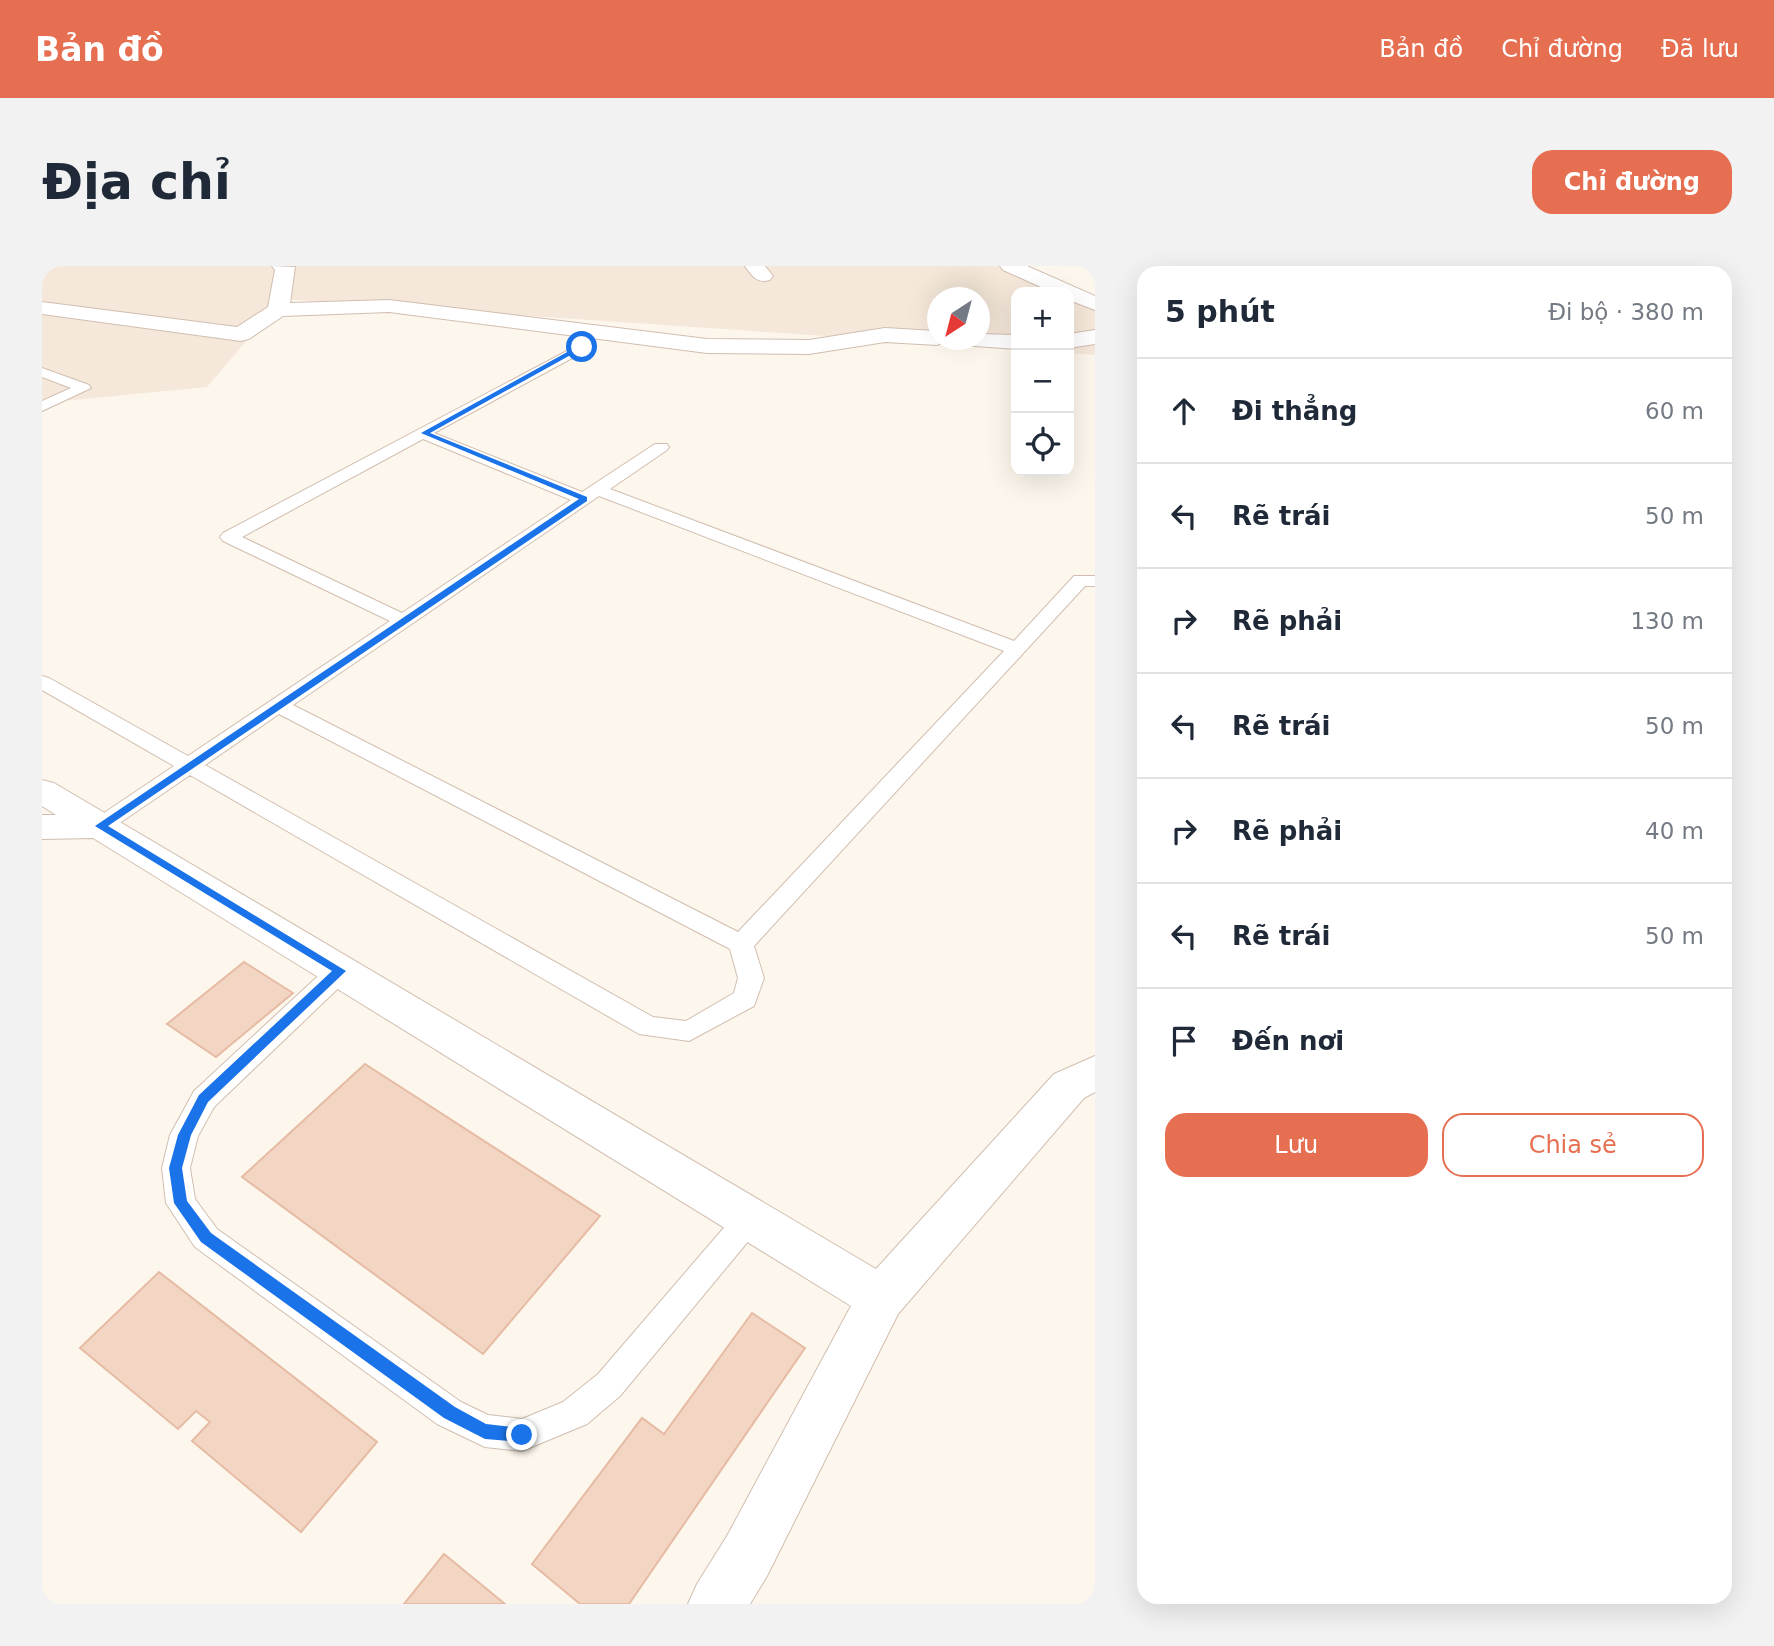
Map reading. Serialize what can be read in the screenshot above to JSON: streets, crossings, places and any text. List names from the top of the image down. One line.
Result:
{"north":"bottom left","page":{"header":"Bản đồ","nav":["Bản đồ","Chỉ đường","Đã lưu"],"buttons":["Chỉ đường",["Lưu","Chia sẻ"]],"title":"Địa chỉ","heading":["5 phút","Đi bộ · 380 m"],"map_buttons":["+","−"],"list":[["Đi thẳng","60 m"],["Rẽ trái","50 m"],["Rẽ phải","130 m"],["Rẽ trái","50 m"],["Rẽ phải","40 m"],["Rẽ trái","50 m"],"Đến nơi"]}}
